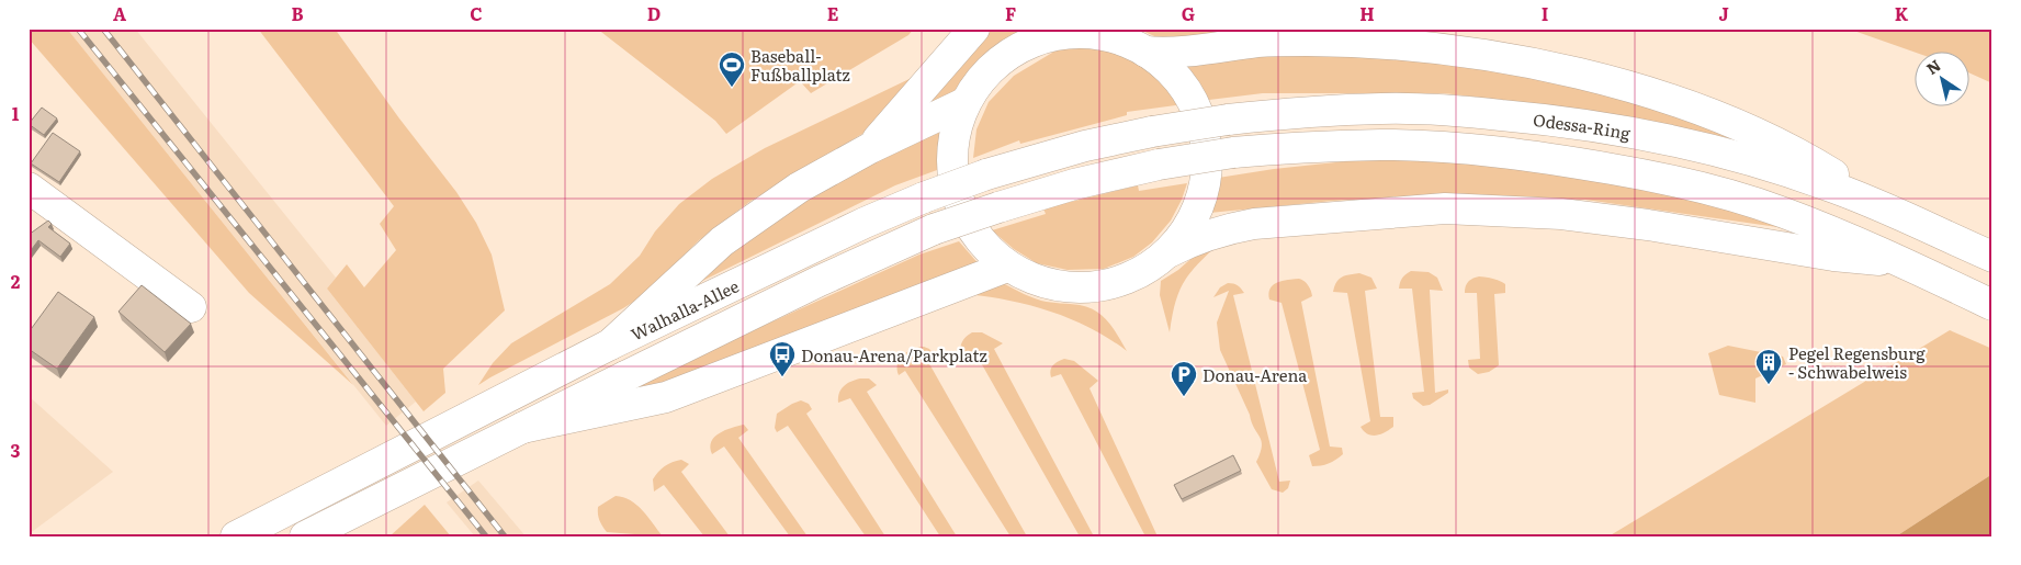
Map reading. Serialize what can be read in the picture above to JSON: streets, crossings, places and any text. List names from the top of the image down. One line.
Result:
{"streets":{"main road":["Odessa-Ring","Walhalla-Allee"]},"crossings":[["Odessa-Ring","Walhalla-Allee"]],"places":{"sports":["Baseball- Fußballplatz"],"bus stop":["Donau-Arena/Parkplatz"],"building":["Pegel Regensburg - Schwabelweis"],"parking":["Donau-Arena"]},"north":"top left","grid":{"columns":["A","B","C","D","E","F","G","H","I","J","K"],"rows":["1","2","3"]}}
